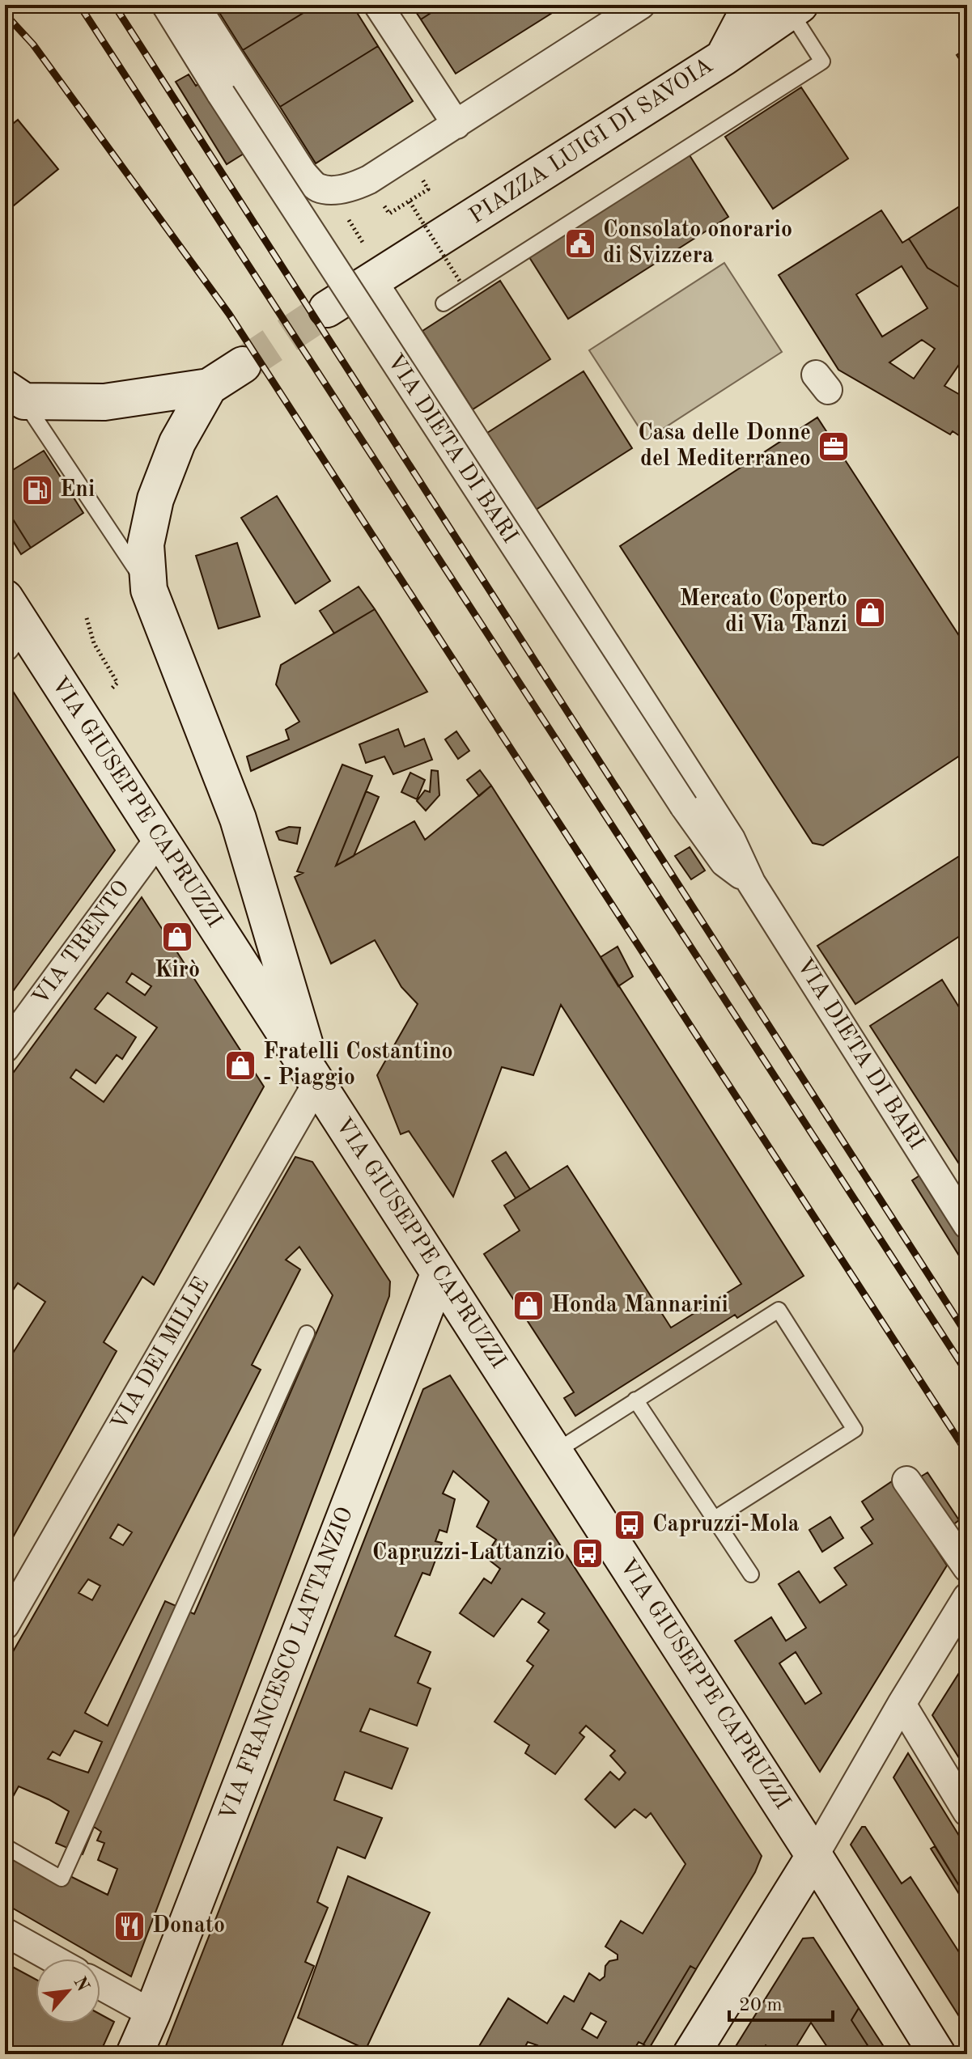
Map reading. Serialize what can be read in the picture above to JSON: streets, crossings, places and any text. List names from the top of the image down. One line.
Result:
{"streets":{"main road":["PIAZZA LUIGI DI SAVOIA","VIA GIUSEPPE CAPRUZZI","VIA FRANCESCO LATTANZIO"],"street":["VIA DIETA DI BARI","VIA TRENTO","VIA DEI MILLE"]},"crossings":[["PIAZZA LUIGI DI SAVOIA","VIA DIETA DI BARI"],["VIA GIUSEPPE CAPRUZZI","VIA TRENTO"],["VIA GIUSEPPE CAPRUZZI","VIA DEI MILLE"],["VIA GIUSEPPE CAPRUZZI","VIA FRANCESCO LATTANZIO"]],"places":{"public building":["Consolato onorario di Svizzera"],"office":["Casa delle Donne del Mediterraneo"],"fuel station":["Eni"],"shop":["Mercato Coperto di Via Tanzi","Kirò","Fratelli Costantino - Piaggio","Honda Mannarini"],"bus stop":["Capruzzi-Mola","Capruzzi-Lattanzio"],"restaurant":["Donato"]},"scale_bar":"20 m","north":"top right"}
